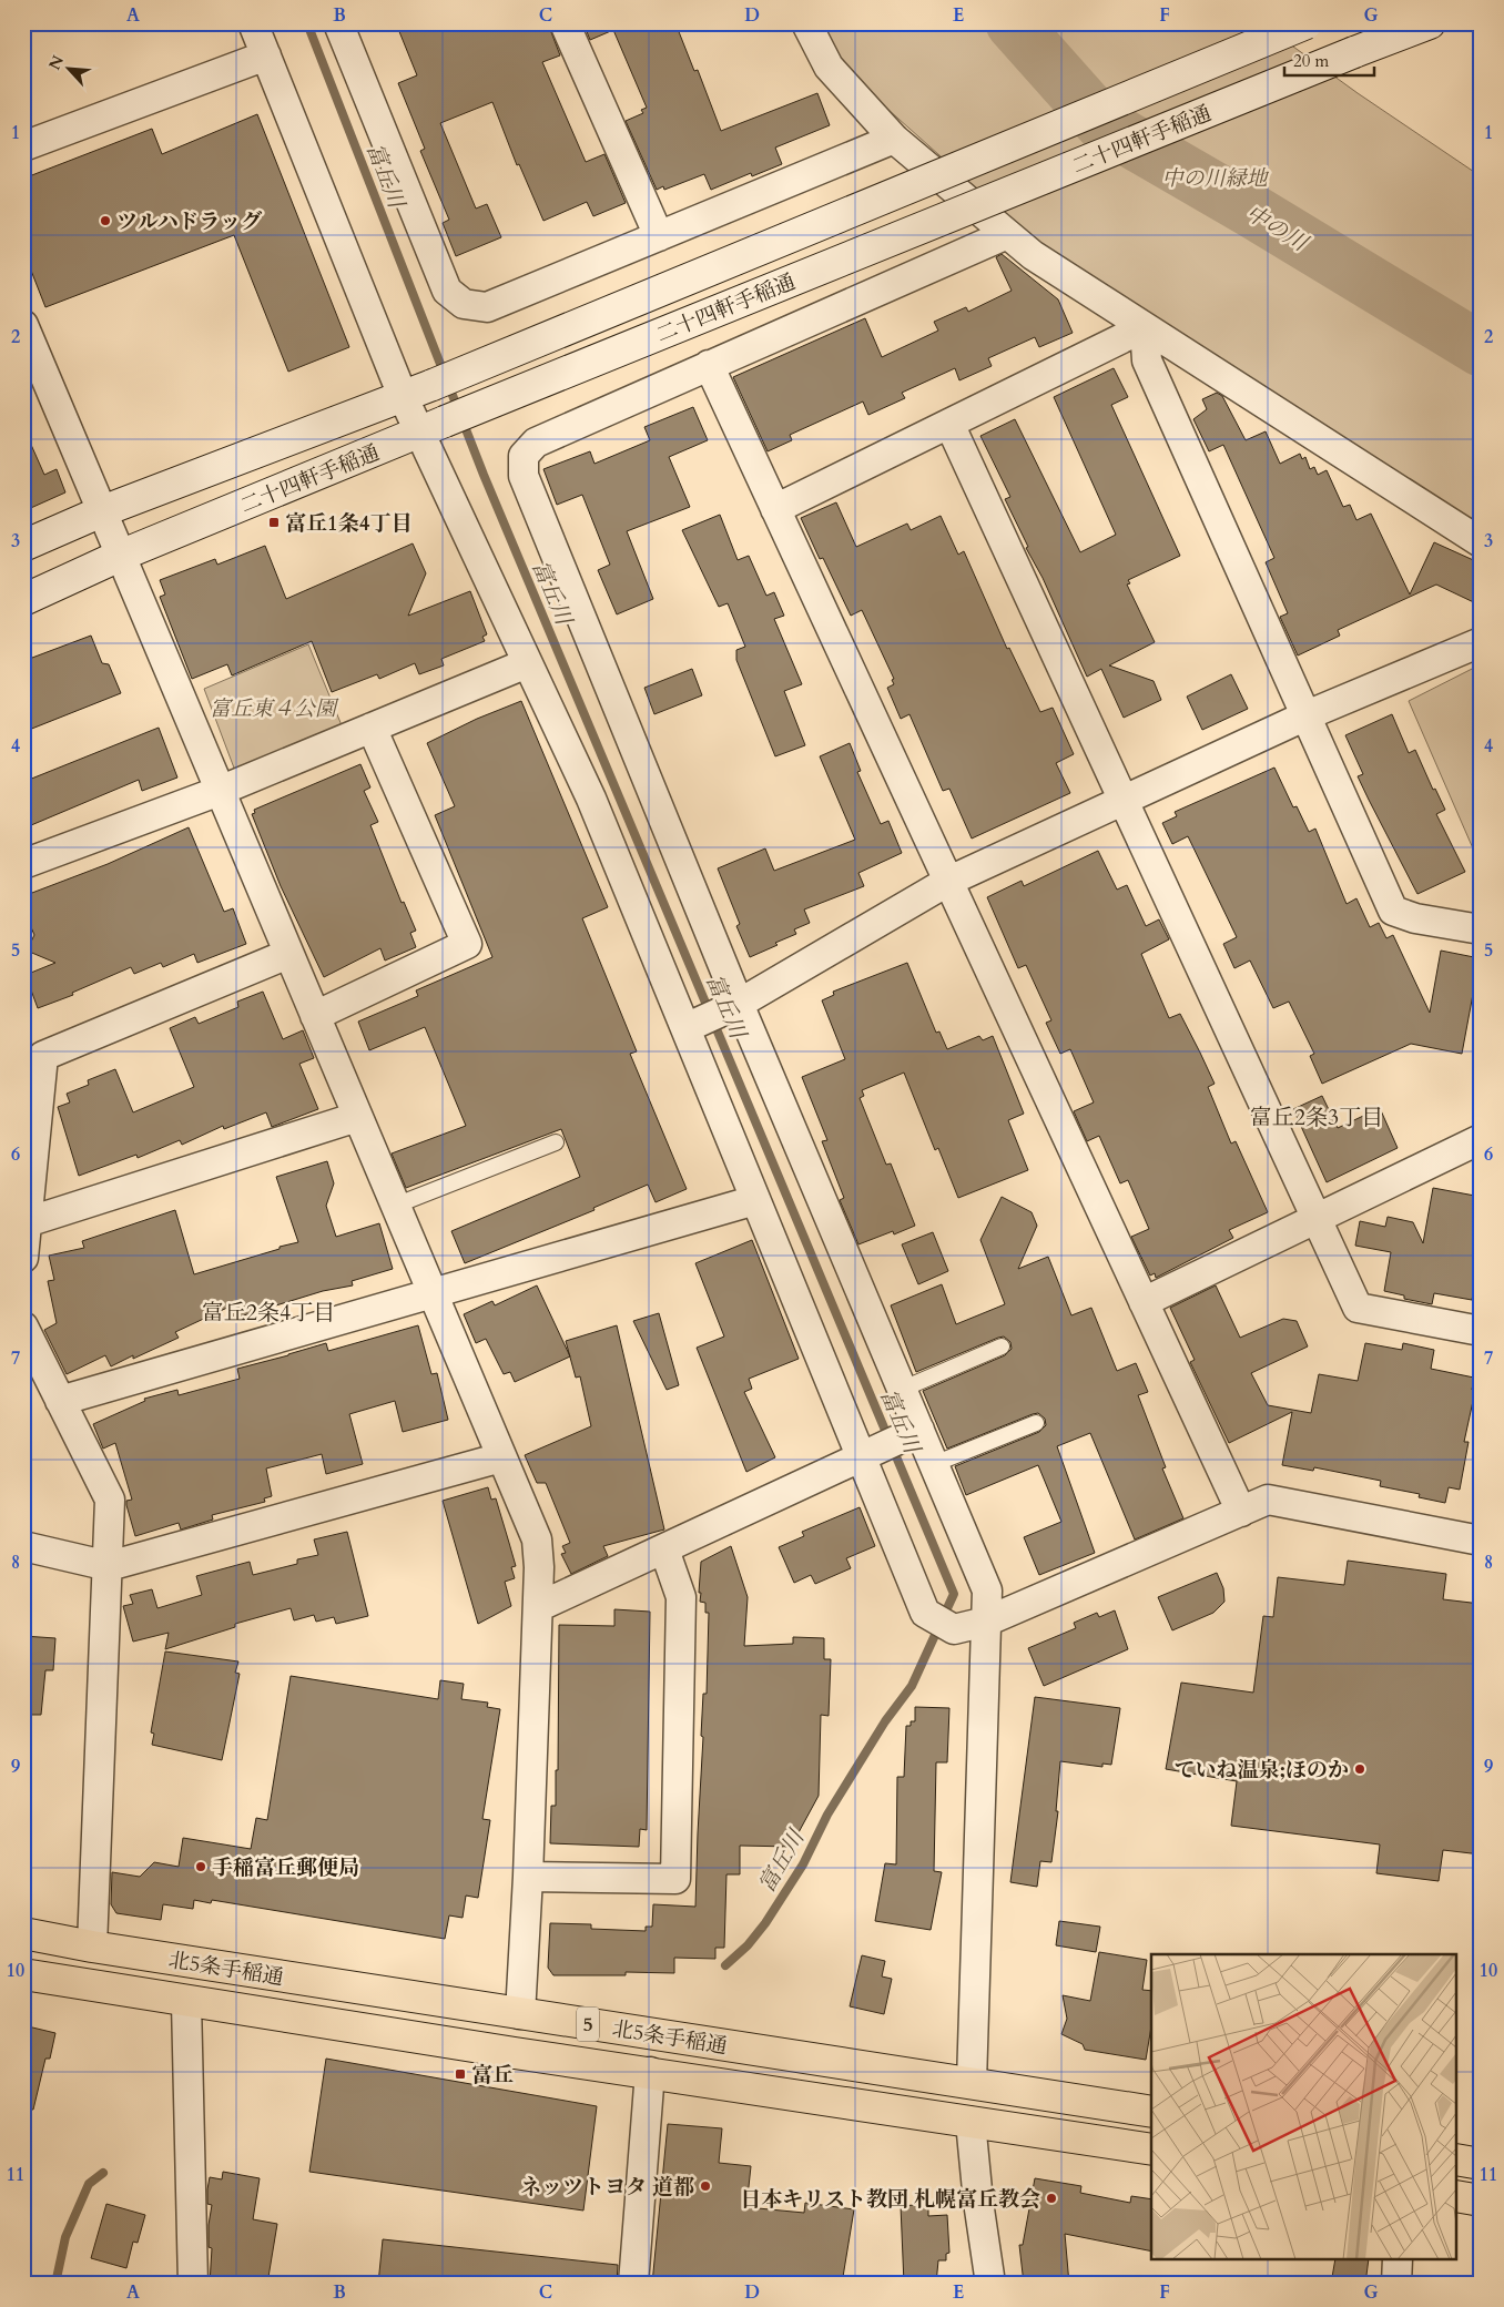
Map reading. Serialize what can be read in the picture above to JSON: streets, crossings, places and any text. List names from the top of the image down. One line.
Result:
{"streets":{"highway":["北5条手稲通","5"],"street":["二十四軒手稲通"]},"districts":["富丘2条3丁目","富丘2条4丁目"],"water":["富丘川","中の川"],"parks":["中の川緑地","富丘東４公園"],"places":{"other":["ツルハドラッグ","ていね温泉;ほのか","手稲富丘郵便局","ネッツトヨタ 道都","日本キリスト教団 札幌富丘教会"],"transit":["富丘1条4丁目","富丘"]},"scale_bar":"20 m","north":"top left","grid":{"columns":["A","B","C","D","E","F","G"],"rows":["1","2","3","4","5","6","7","8","9","10","11"]}}
